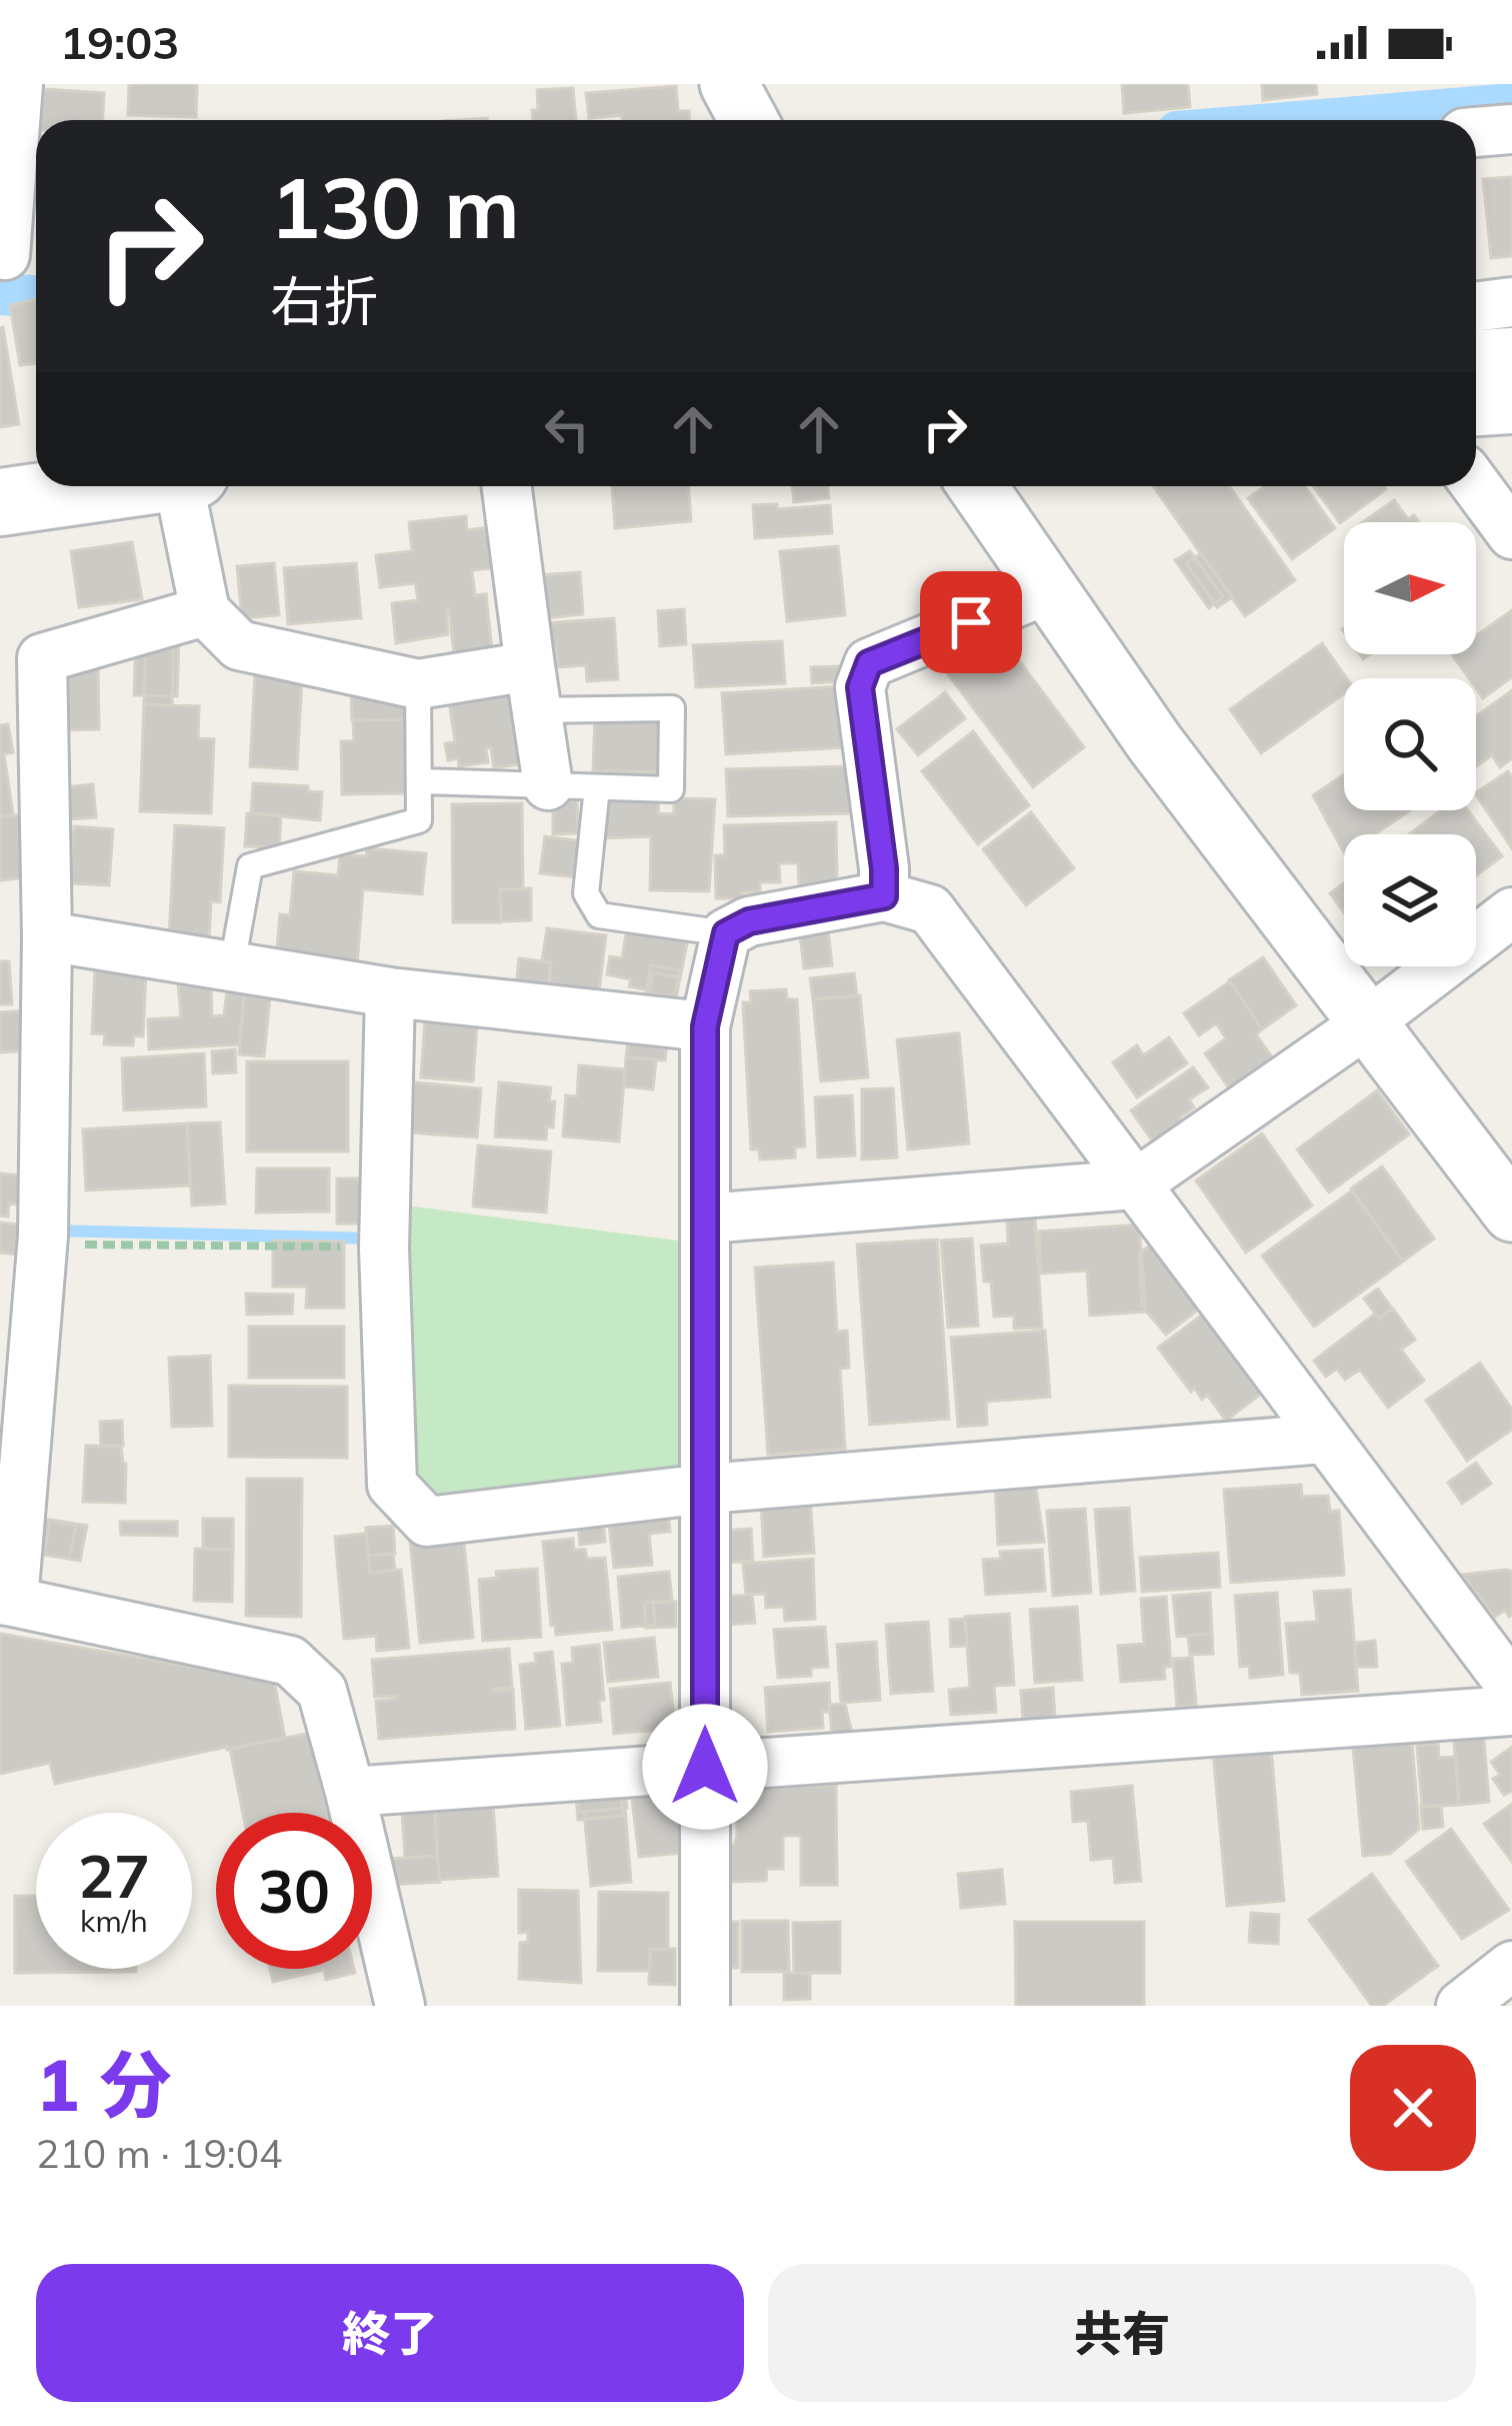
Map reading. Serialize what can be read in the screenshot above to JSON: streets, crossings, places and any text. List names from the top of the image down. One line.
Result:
{"north":"right","page":{"status":"19:03","turn":["130 m","右折"],"speed":"27 km/h","limit":"30","heading":["1 分","210 m · 19:04"],"buttons":["終了","共有"]}}
